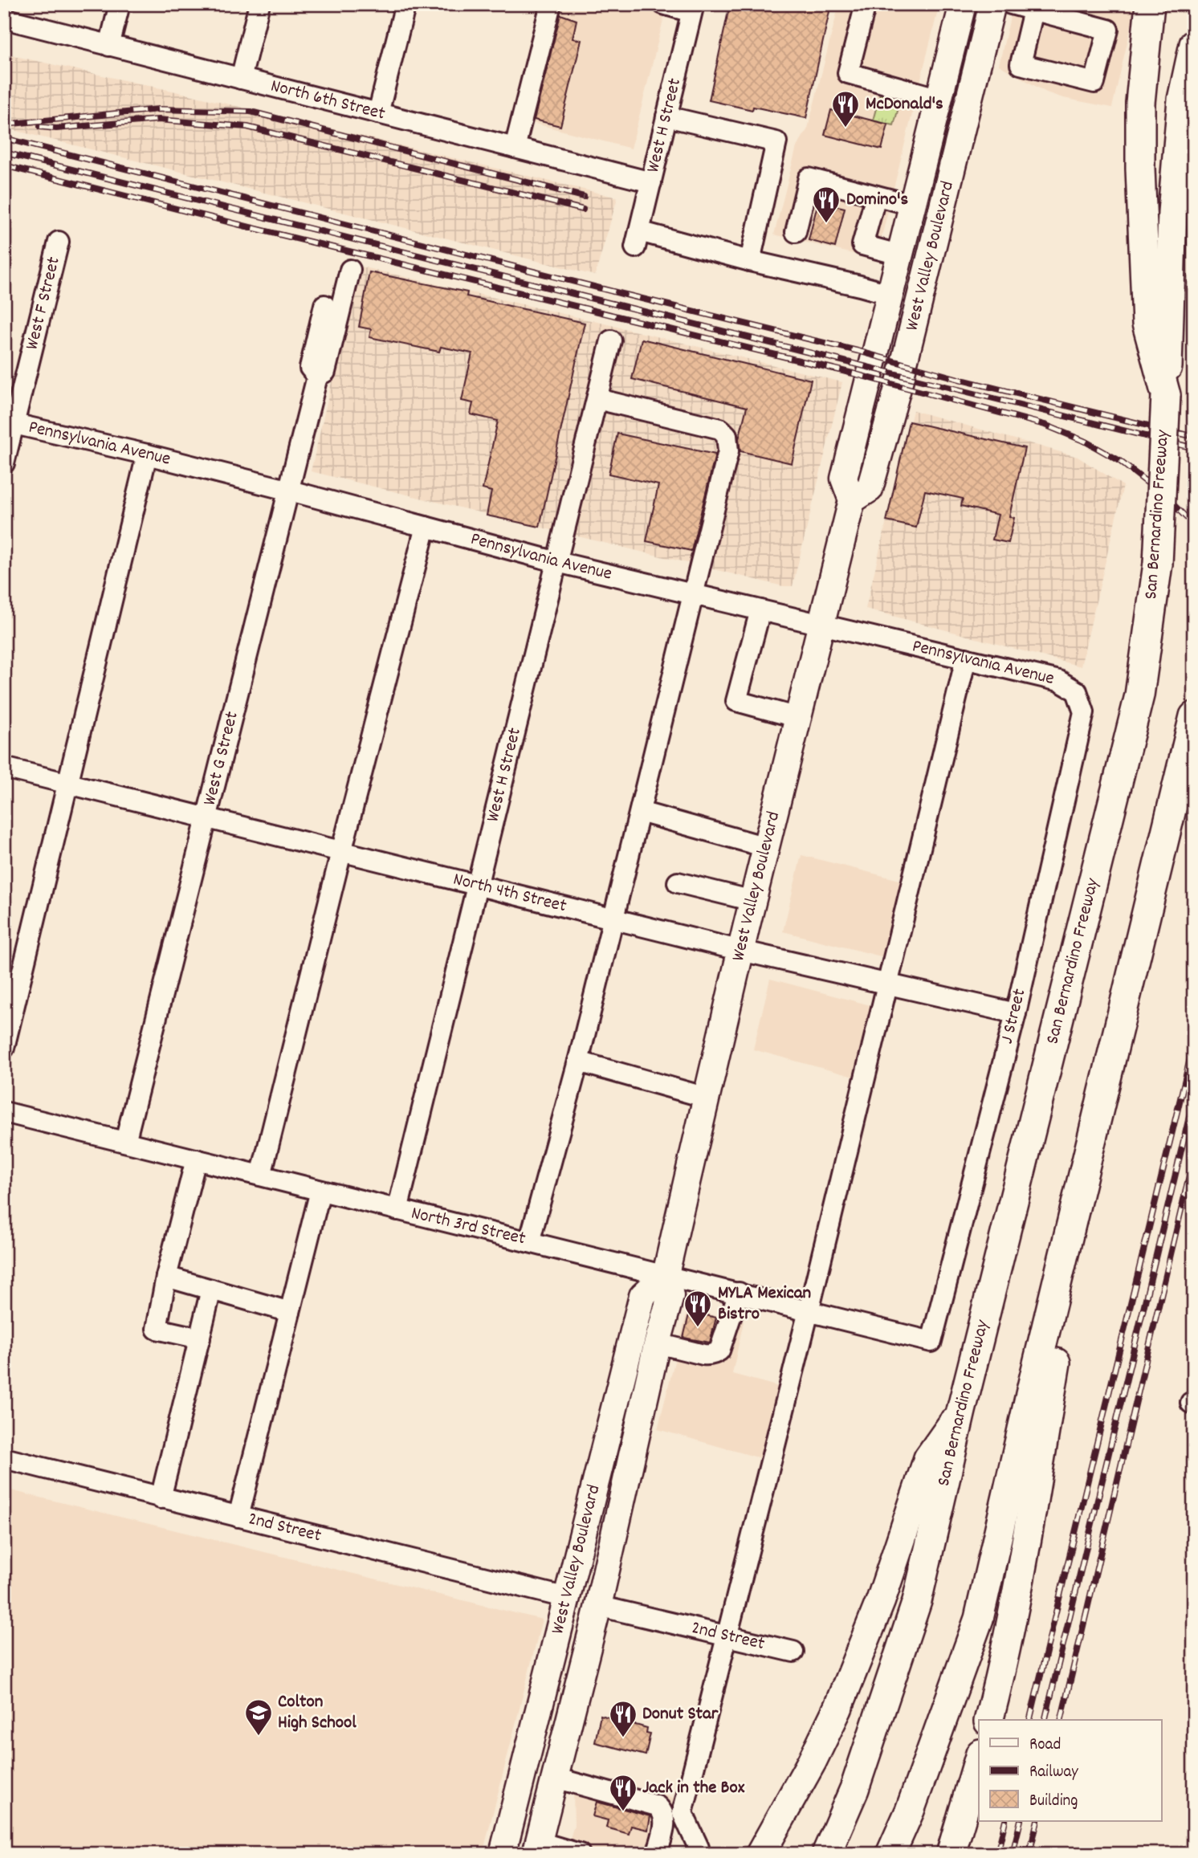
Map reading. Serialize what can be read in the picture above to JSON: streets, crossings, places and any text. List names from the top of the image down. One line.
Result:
{"streets":{"highway":["San Bernardino Freeway"],"main road":["West Valley Boulevard"],"street":["North 6th Street","West H Street","West F Street","Pennsylvania Avenue","West G Street","North 4th Street","J Street","North 3rd Street","2nd Street"]},"crossings":[["North 6th Street","West H Street"],["West H Street","Pennsylvania Avenue"],["West H Street","North 4th Street"],["West H Street","North 3rd Street"],["West Valley Boulevard","Pennsylvania Avenue"],["West Valley Boulevard","North 4th Street"],["West Valley Boulevard","North 3rd Street"],["West Valley Boulevard","2nd Street"],["West F Street","Pennsylvania Avenue"],["Pennsylvania Avenue","West G Street"],["Pennsylvania Avenue","J Street"],["West G Street","North 4th Street"],["West G Street","North 3rd Street"],["North 4th Street","J Street"],["J Street","North 3rd Street"]],"places":{"restaurant":["McDonald's","Domino's","MYLA Mexican Bistro","Donut Star","Jack in the Box"],"school or university":["Colton High School"]},"legend":["Road","Railway","Building"]}
